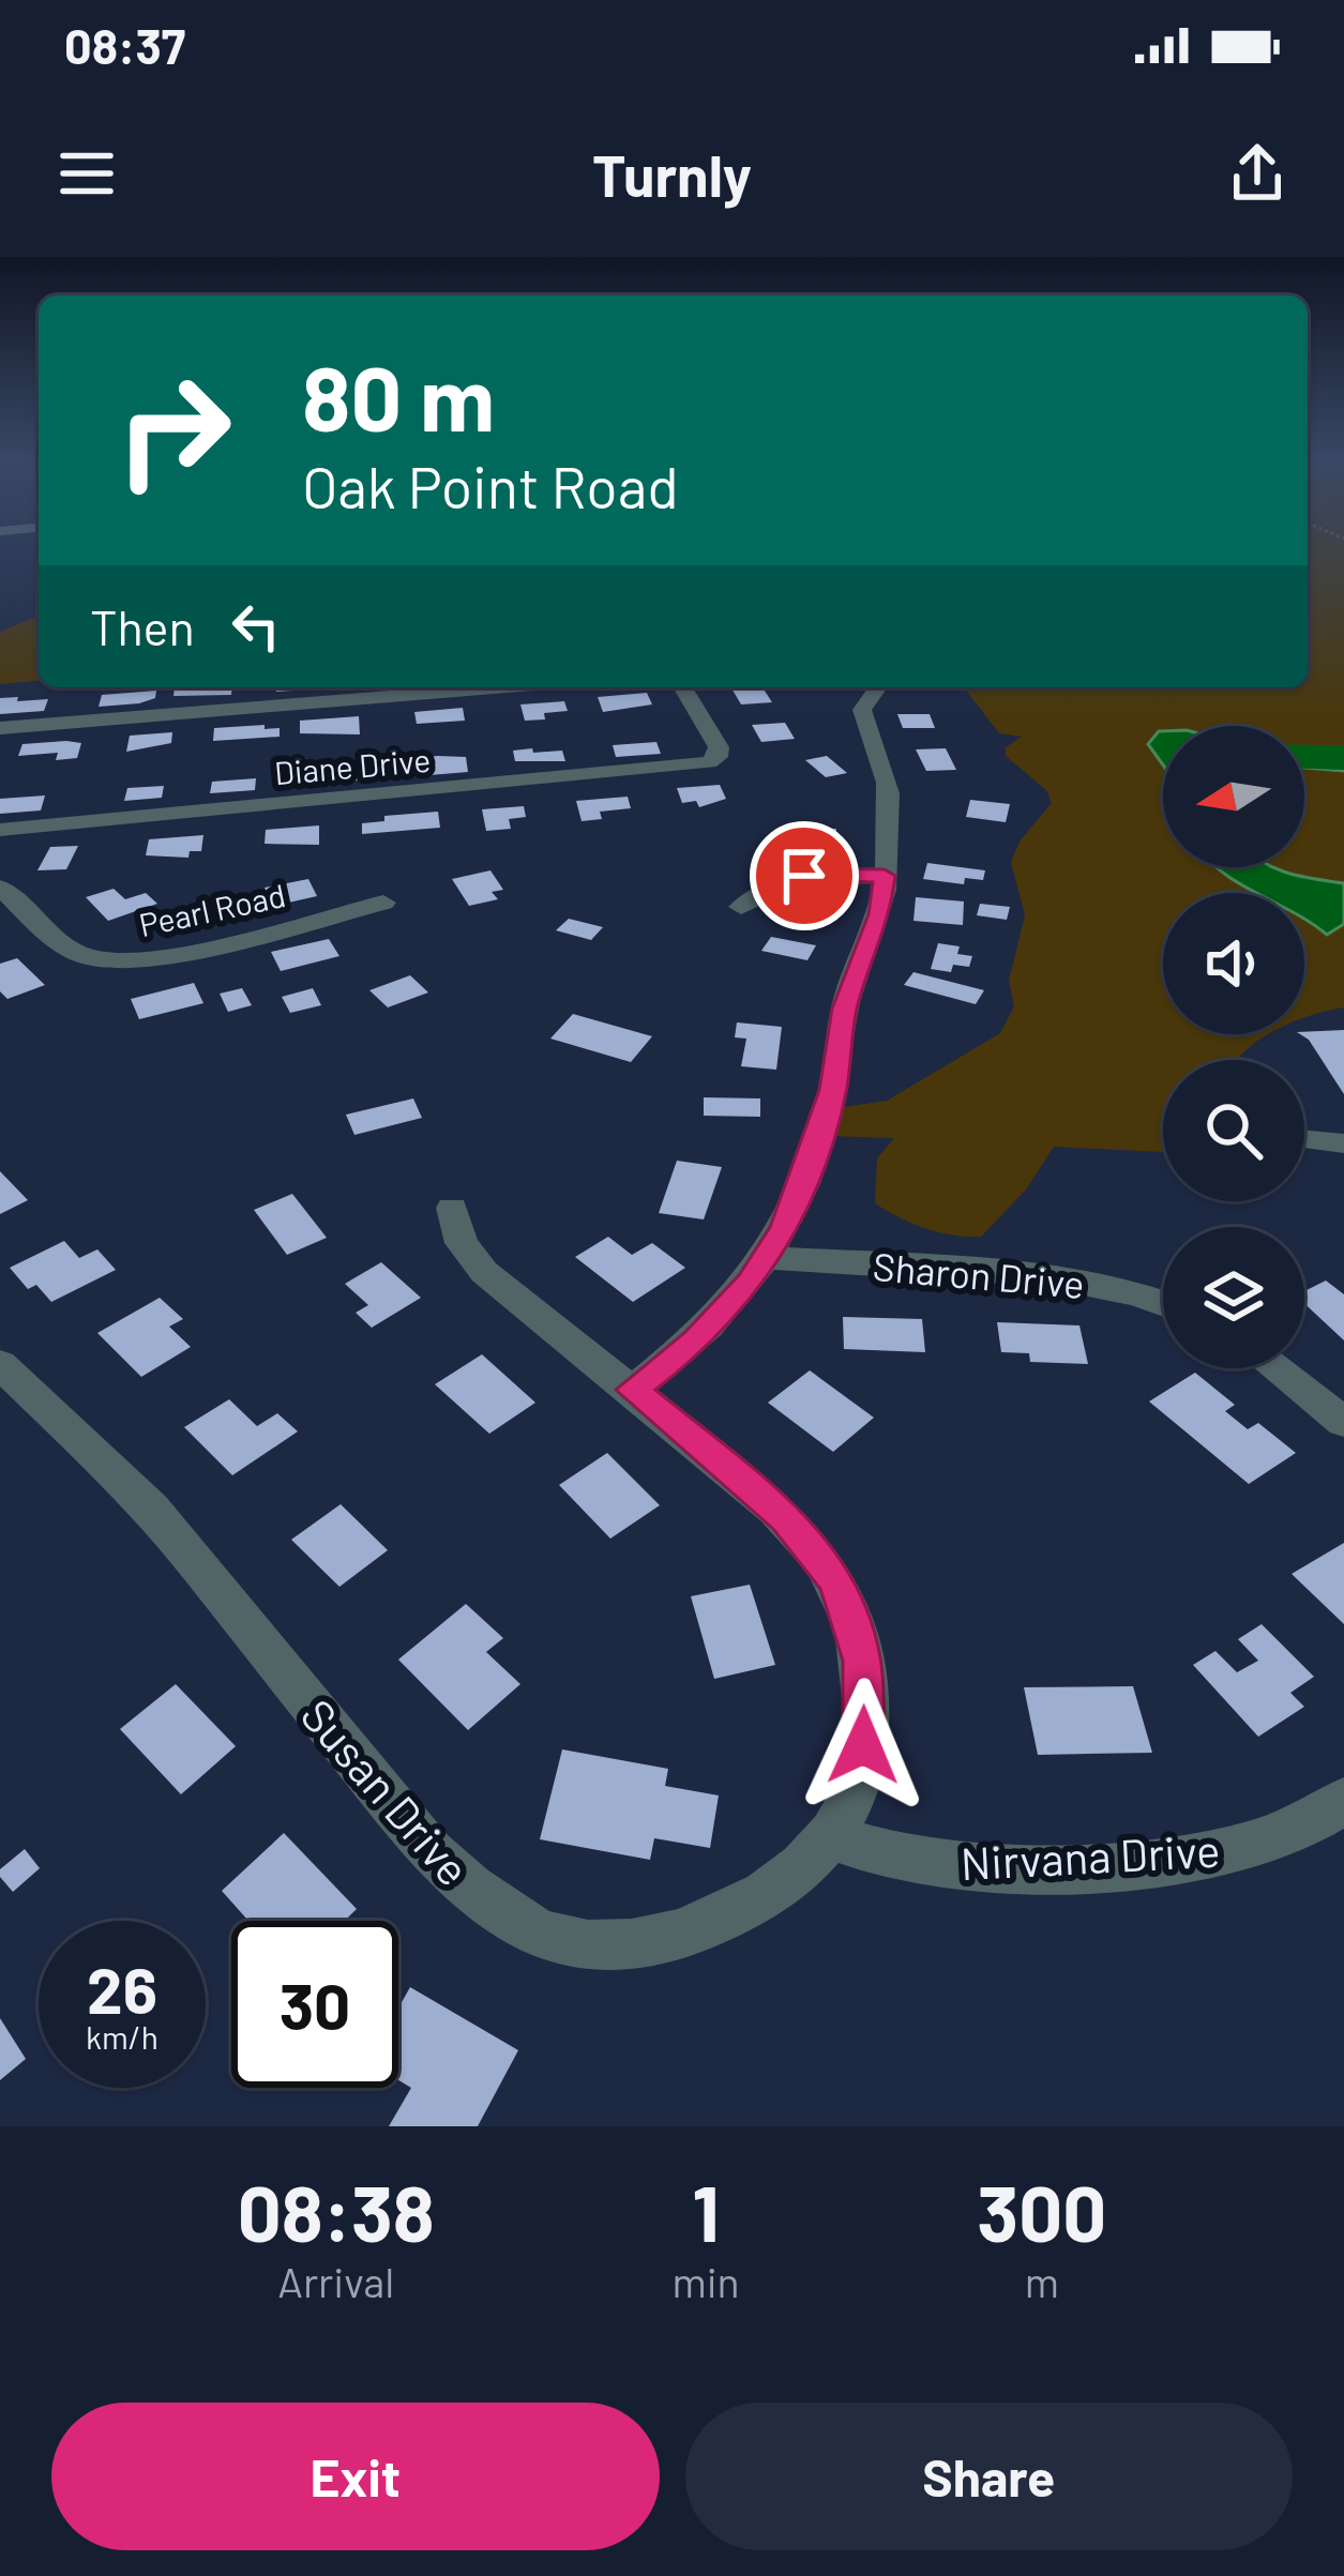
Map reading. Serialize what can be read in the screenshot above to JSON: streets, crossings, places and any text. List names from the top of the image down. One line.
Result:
{"streets":{"street":["Diane Drive","Pearl Road","Sharon Drive","Susan Drive","Nirvana Drive"]},"crossings":[["Susan Drive","Nirvana Drive"]],"north":"left","page":{"status":"08:37","header":"Turnly","turn":["80 m","Oak Point Road"],"then":"Then","speed":"26 km/h","limit":"30","eta":["08:38","Arrival","1","min","300","m"],"buttons":["Exit","Share"]}}
